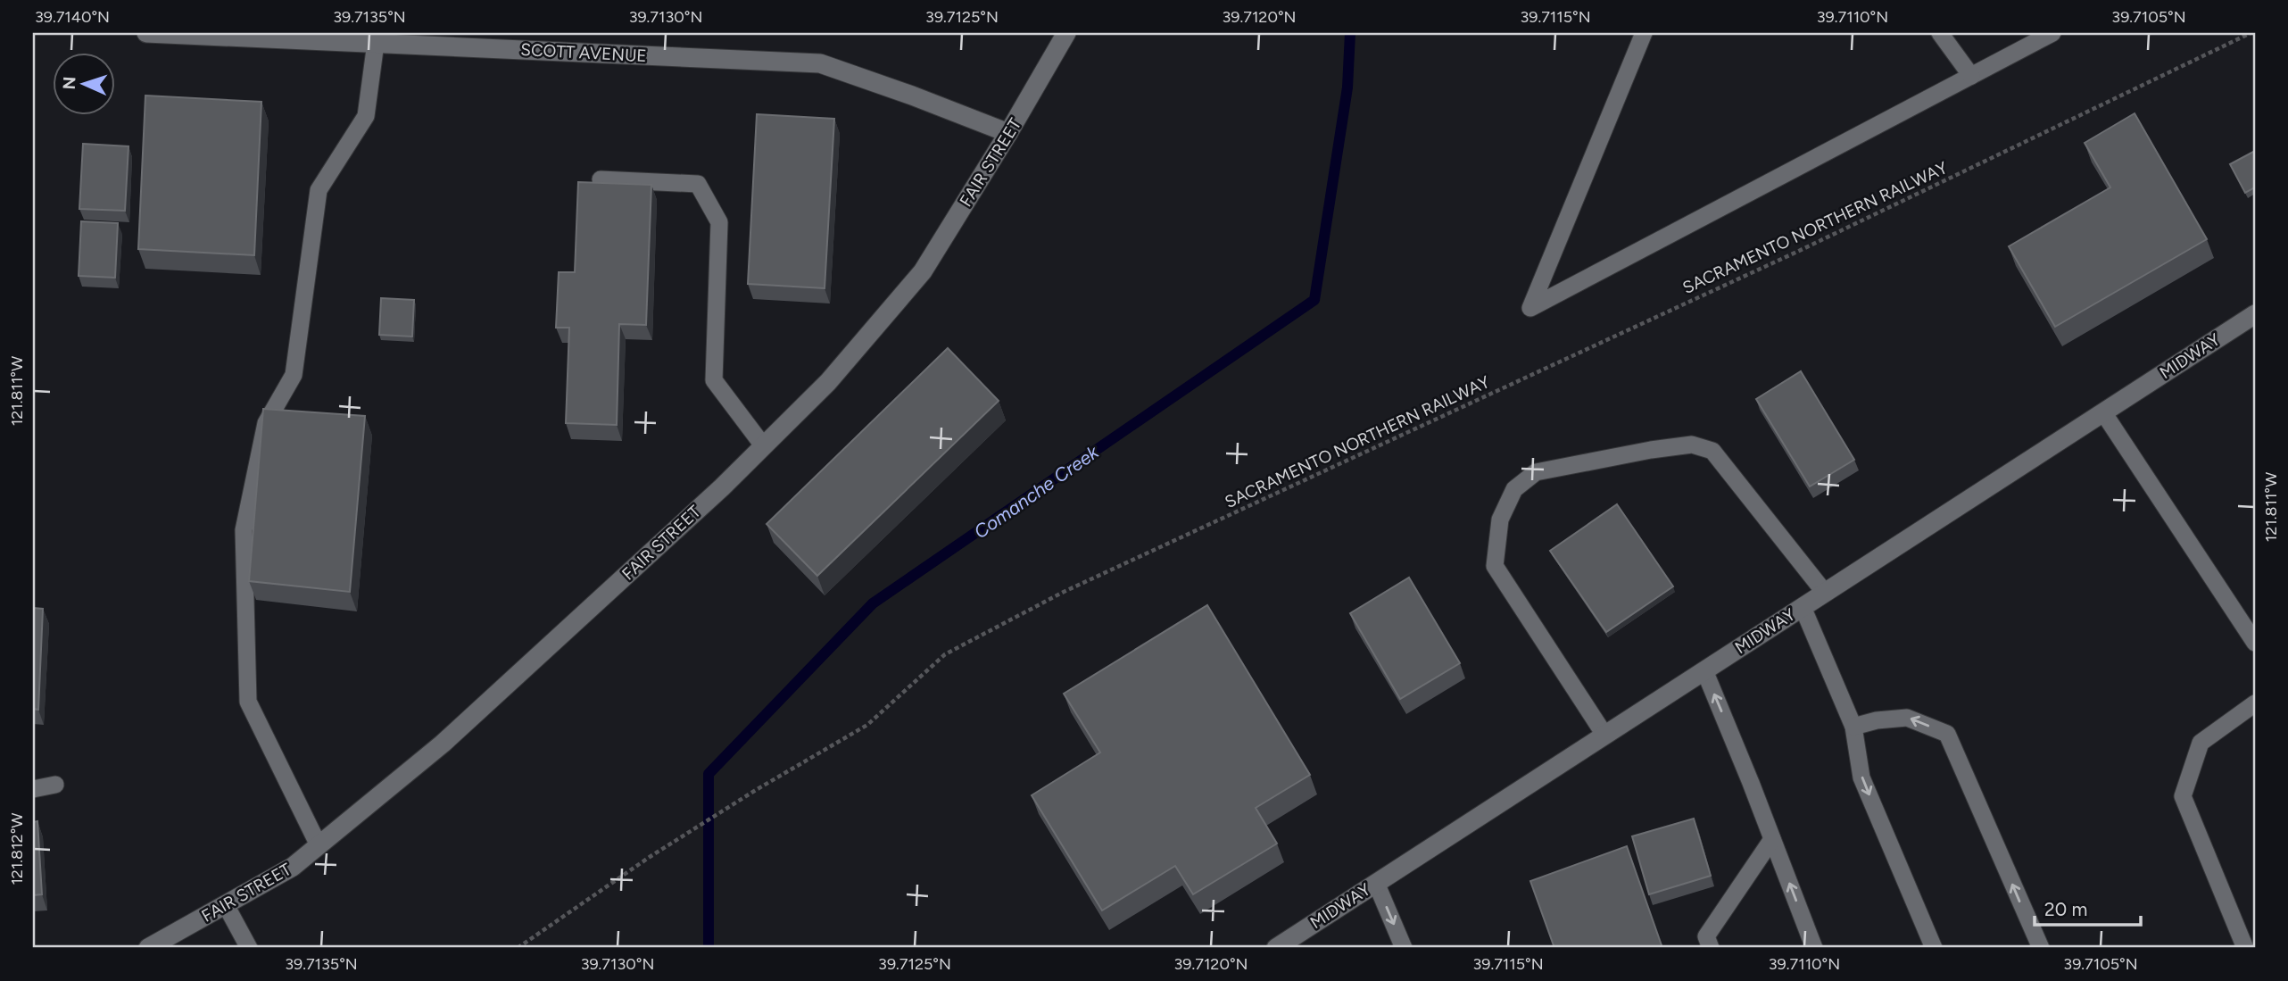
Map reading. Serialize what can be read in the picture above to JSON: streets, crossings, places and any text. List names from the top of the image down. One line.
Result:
{"streets":{"street":["SCOTT AVENUE","FAIR STREET","MIDWAY"],"path":["SACRAMENTO NORTHERN RAILWAY"]},"crossings":[["SCOTT AVENUE","FAIR STREET"]],"water":["Comanche Creek"],"scale_bar":"20 m","north":"left","coordinates":["39.7140°N","39.7135°N","39.7130°N","39.7125°N","39.7120°N","39.7115°N","39.7110°N","39.7105°N","121.811°W","121.812°W"]}
